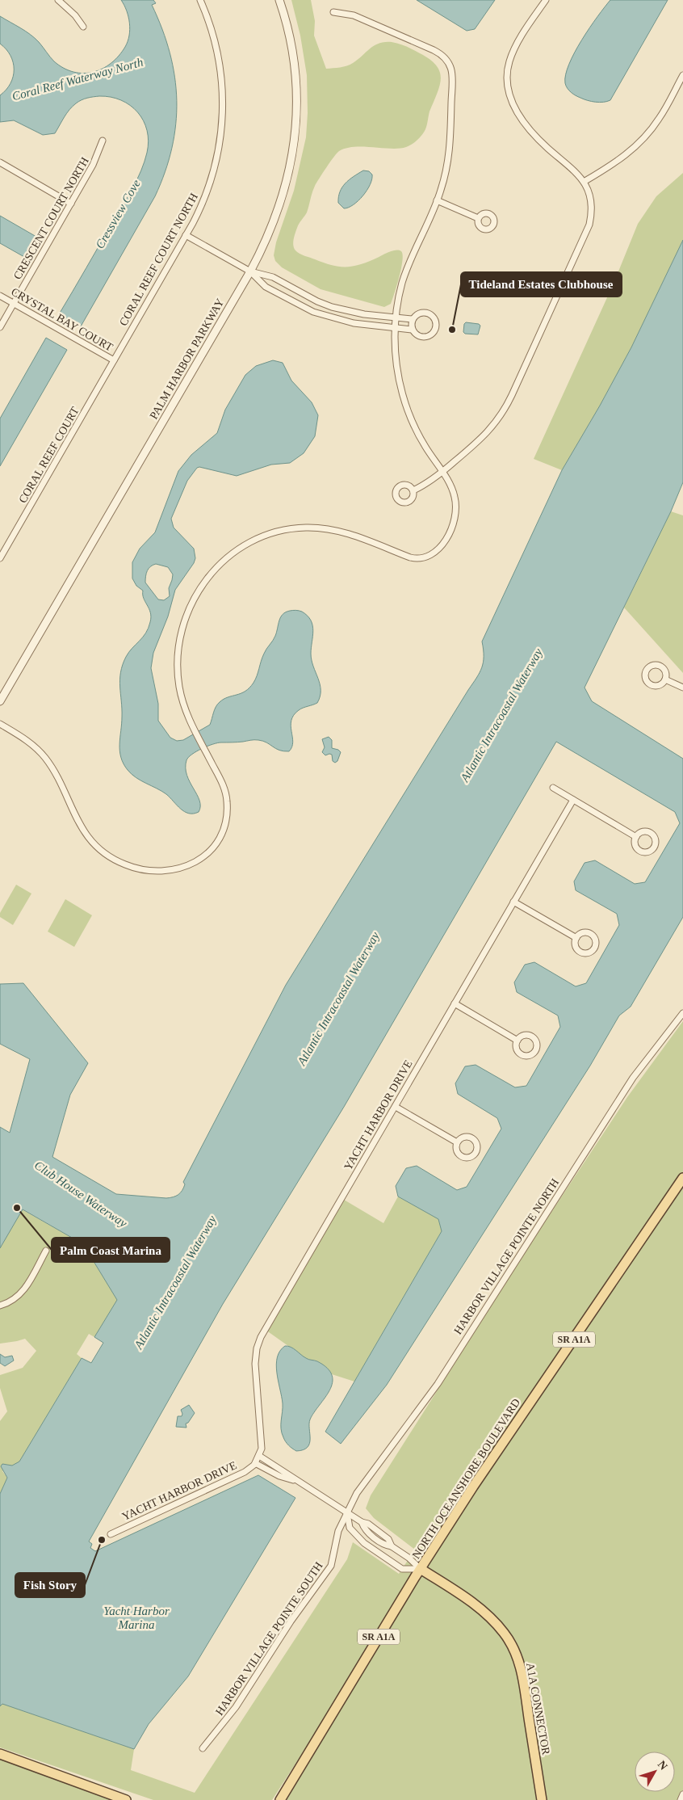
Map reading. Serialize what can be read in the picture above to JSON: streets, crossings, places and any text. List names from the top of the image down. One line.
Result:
{"streets":{"main road":["SR A1A","NORTH OCEANSHORE BOULEVARD","A1A CONNECTOR"],"street":["CRESCENT COURT NORTH","CORAL REEF COURT NORTH","CRYSTAL BAY COURT","PALM HARBOR PARKWAY","CORAL REEF COURT","YACHT HARBOR DRIVE","HARBOR VILLAGE POINTE NORTH","HARBOR VILLAGE POINTE SOUTH"]},"crossings":[["CRESCENT COURT NORTH","CRYSTAL BAY COURT"],["CORAL REEF COURT NORTH","CRYSTAL BAY COURT"],["CORAL REEF COURT NORTH","CORAL REEF COURT"],["CRYSTAL BAY COURT","CORAL REEF COURT"],["HARBOR VILLAGE POINTE NORTH","HARBOR VILLAGE POINTE SOUTH"],["NORTH OCEANSHORE BOULEVARD","A1A CONNECTOR"]],"water":["Coral Reef Waterway North","Cressview Cove","Atlantic Intracoastal Waterway","Club House Waterway","Yacht Harbor Marina"],"places":["Tideland Estates Clubhouse","Palm Coast Marina","Fish Story"],"north":"top right"}
